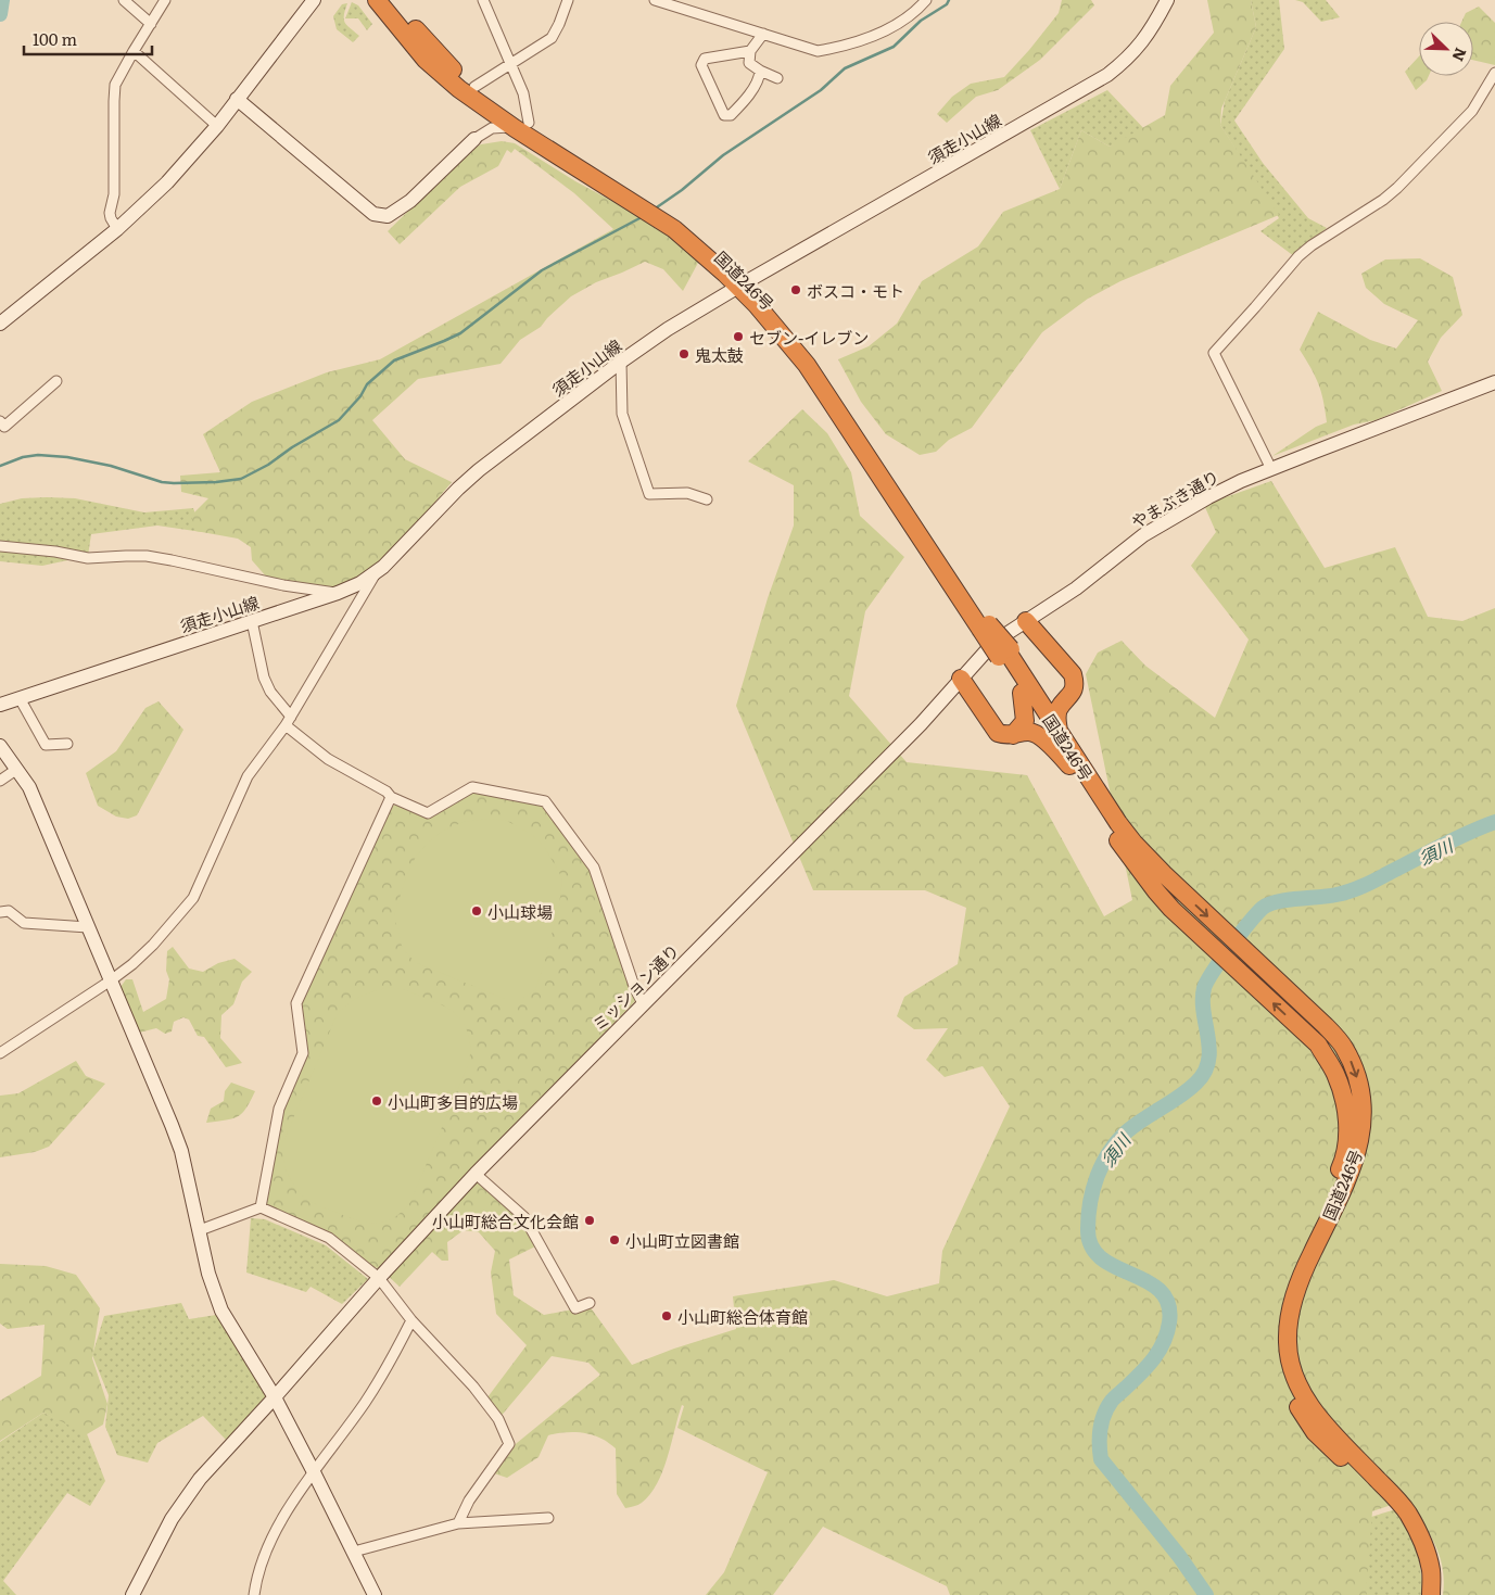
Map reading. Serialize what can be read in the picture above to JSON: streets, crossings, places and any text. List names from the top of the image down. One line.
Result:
{"streets":{"highway":["国道246号"],"street":["須走小山線","やまぶき通り","ミッション通り"]},"crossings":[["須走小山線","国道246号"],["やまぶき通り","ミッション通り"]],"water":["須川"],"places":["ボスコ・モト","セブン-イレブン","鬼太鼓","小山球場","小山町多目的広場","小山町総合文化会館","小山町立図書館","小山町総合体育館"],"scale_bar":"100 m","north":"bottom right"}
